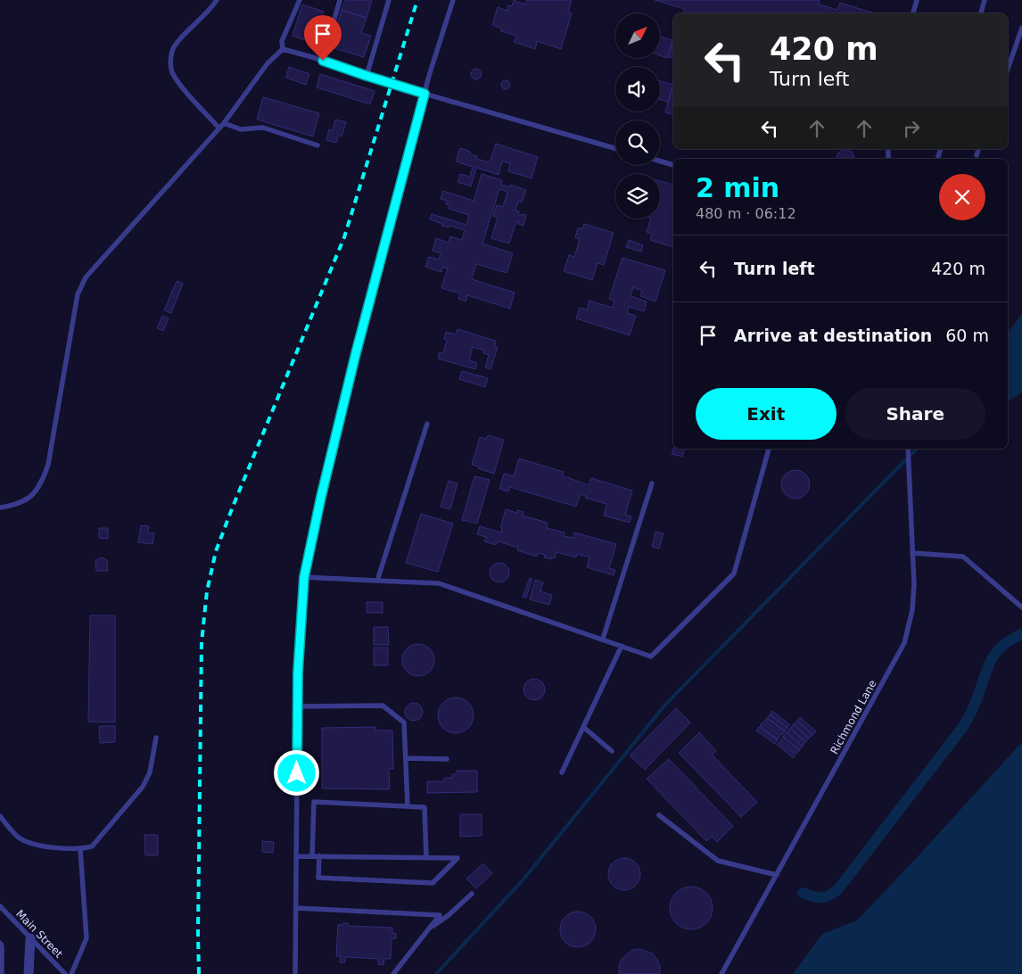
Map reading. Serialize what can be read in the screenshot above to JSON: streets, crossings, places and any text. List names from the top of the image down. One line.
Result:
{"streets":{"lane":["Richmond Lane","Main Street"]},"north":"top right","page":{"turn":["420 m","Turn left"],"heading":["2 min","480 m · 06:12"],"list":[{"name":"Turn left","value":"420 m"},{"name":"Arrive at destination","value":"60 m"}],"buttons":["Exit","Share"]}}
